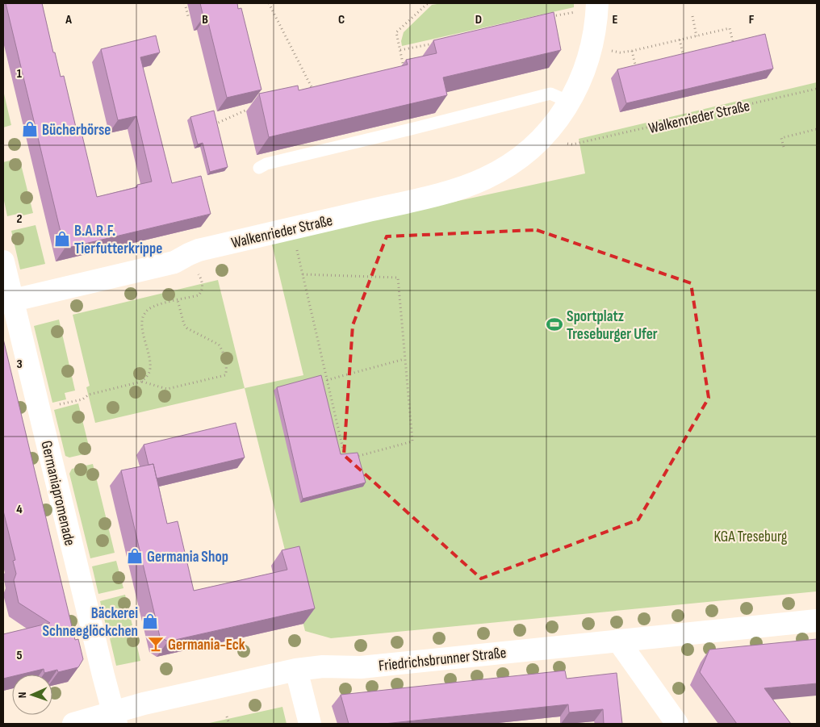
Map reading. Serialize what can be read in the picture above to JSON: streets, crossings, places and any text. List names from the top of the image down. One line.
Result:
{"streets":{"street":["Walkenrieder Straße","Germaniapromenade","Friedrichsbrunner Straße"]},"crossings":[["Walkenrieder Straße","Germaniapromenade"],["Germaniapromenade","Friedrichsbrunner Straße"]],"parks":["KGA Treseburg"],"places":{"shop":["Bücherbörse","B.A.R.F. Tierfutterkrippe","Germania Shop","Bäckerei Schneeglöckchen"],"sports":["Sportplatz Treseburger Ufer"],"bar":["Germania-Eck"]},"north":"left","grid":{"columns":["A","B","C","D","E","F"],"rows":["1","2","3","4","5"]}}
